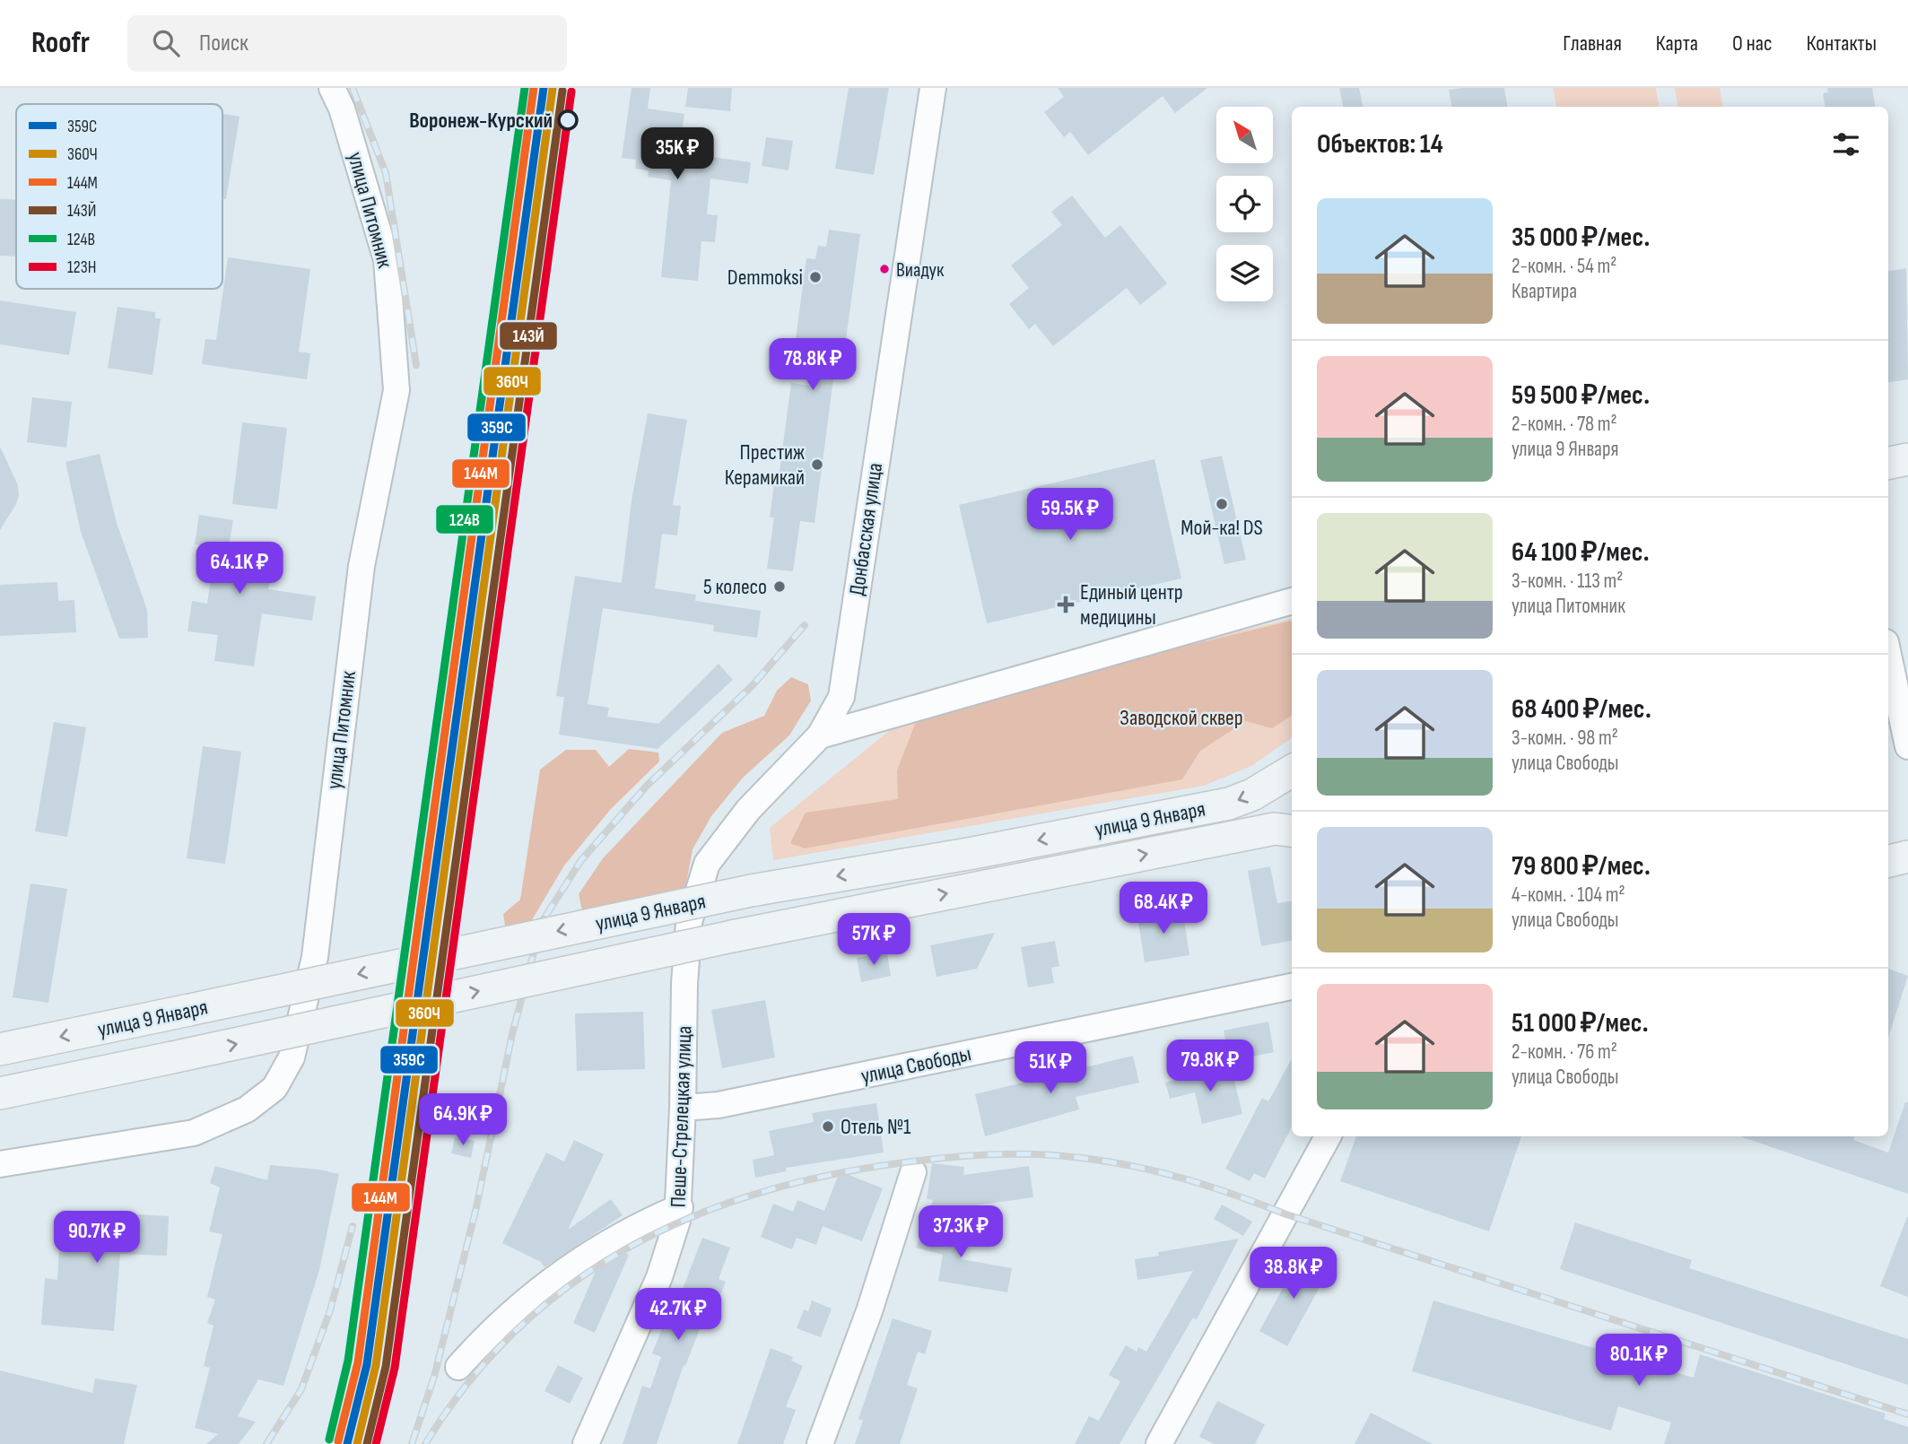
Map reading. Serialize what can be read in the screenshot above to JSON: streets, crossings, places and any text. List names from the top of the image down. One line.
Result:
{"streets":{"main road":["улица 9 Января"],"street":["улица Питомник","Донбасская улица","улица Свободы","Пеше-Стрелецкая улица"]},"crossings":[["Донбасская улица","Пеше-Стрелецкая улица"],["улица Свободы","Пеше-Стрелецкая улица"]],"parks":["Заводской сквер"],"places":{"other":["Воронеж-Курский","Виадук","Demmoksi","Престиж Керамикай","Мой-ка! DS","5 колесо","Отель №1"],"health":["Единый центр медицины"]},"lines":["transit line 359С","transit line 144М","transit line 124В","transit line 360Ч","transit line 143Й","transit line 123Н"],"legend":["359С","360Ч","144М","143Й","124В","123Н"],"north":"top left","page":{"header":"Roofr","search":"Поиск","nav":["Главная","Карта","О нас","Контакты"],"heading":"Объектов: 14","price":["35K ₽","78.8K ₽","59.5K ₽","64.1K ₽","68.4K ₽","57K ₽","79.8K ₽","51K ₽","64.9K ₽","37.3K ₽","90.7K ₽","38.8K ₽","42.7K ₽","80.1K ₽"],"list":[{"name":"35 000 ₽/мес.","note":"2-комн. · 54 m² · Квартира"},{"name":"59 500 ₽/мес.","note":"2-комн. · 78 m² · улица 9 Января"},{"name":"64 100 ₽/мес.","note":"3-комн. · 113 m² · улица Питомник"},{"name":"68 400 ₽/мес.","note":"3-комн. · 98 m² · улица Свободы"},{"name":"79 800 ₽/мес.","note":"4-комн. · 104 m² · улица Свободы"},{"name":"51 000 ₽/мес.","note":"2-комн. · 76 m² · улица Свободы"}]}}
